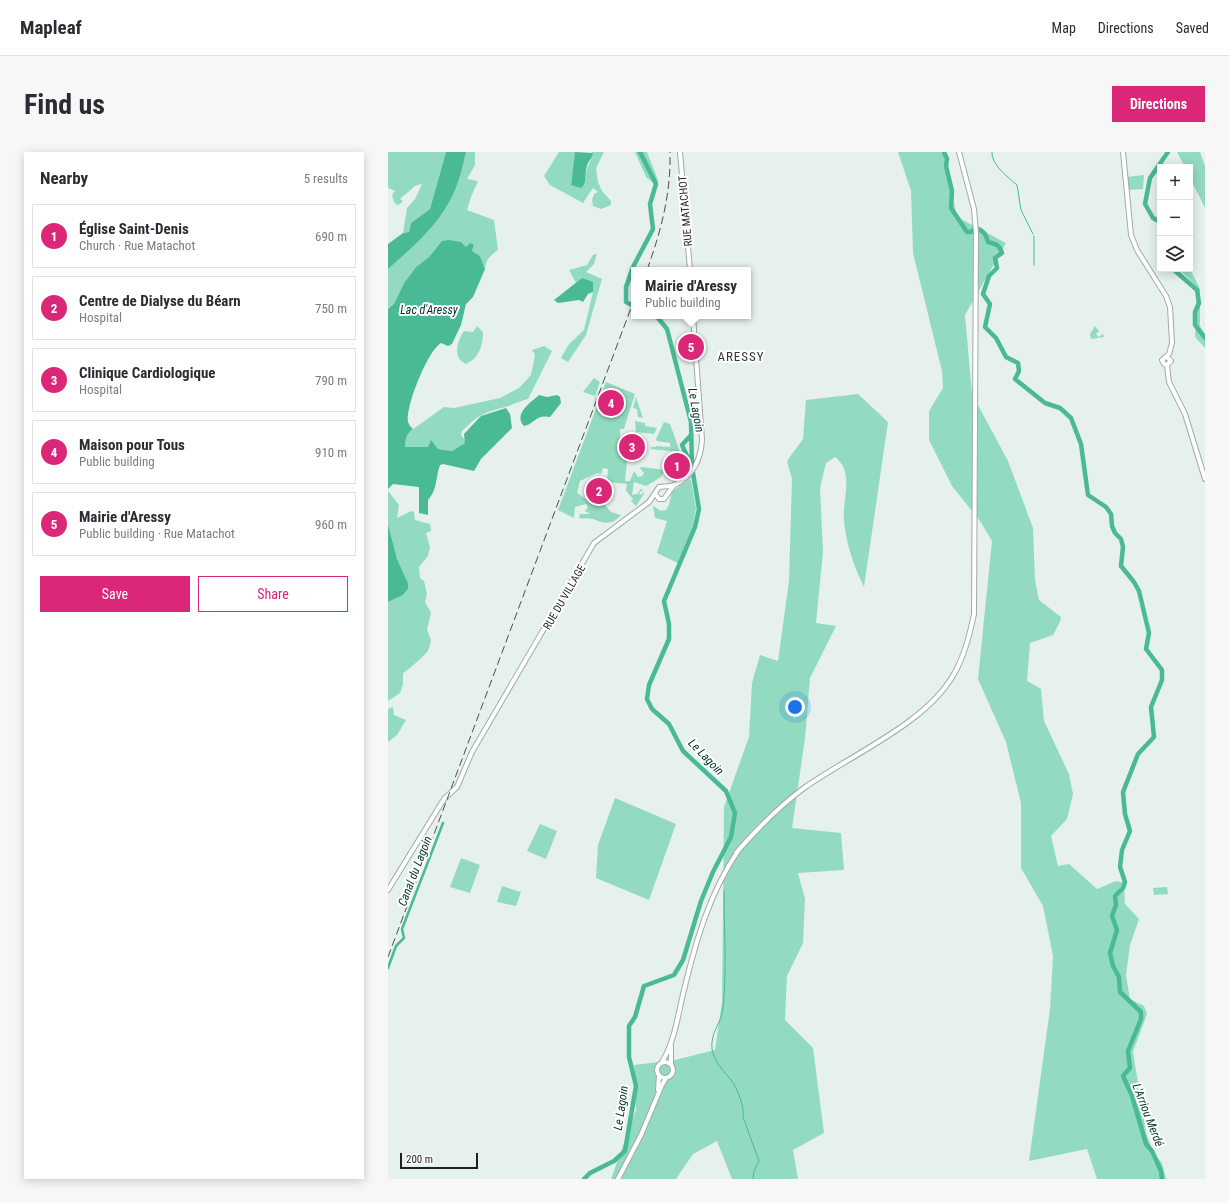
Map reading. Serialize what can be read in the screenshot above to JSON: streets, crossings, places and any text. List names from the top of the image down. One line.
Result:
{"streets":{"main road":["RUE MATACHOT","RUE DU VILLAGE"]},"districts":["ARESSY"],"water":["Lac d'Aressy","Le Lagoin","Canal du Lagoin","L'Arriou Merdé"],"scale_bar":"200 m","page":{"header":"Mapleaf","nav":["Map","Directions","Saved"],"buttons":["Directions",["Save","Share"]],"title":"Find us","heading":["Nearby","5 results"],"map_buttons":["+","−"],"list":[{"mark":"1","name":"Église Saint-Denis","note":"Church · Rue Matachot","value":"690 m"},{"mark":"2","name":"Centre de Dialyse du Béarn","note":"Hospital","value":"750 m"},{"mark":"3","name":"Clinique Cardiologique","note":"Hospital","value":"790 m"},{"mark":"4","name":"Maison pour Tous","note":"Public building","value":"910 m"},{"mark":"5","name":"Mairie d'Aressy","note":"Public building · Rue Matachot","value":"960 m"}],"popup":["Mairie d'Aressy","Public building"],"pins":["5","4","3","1","2"],"scale":"200 m"}}
